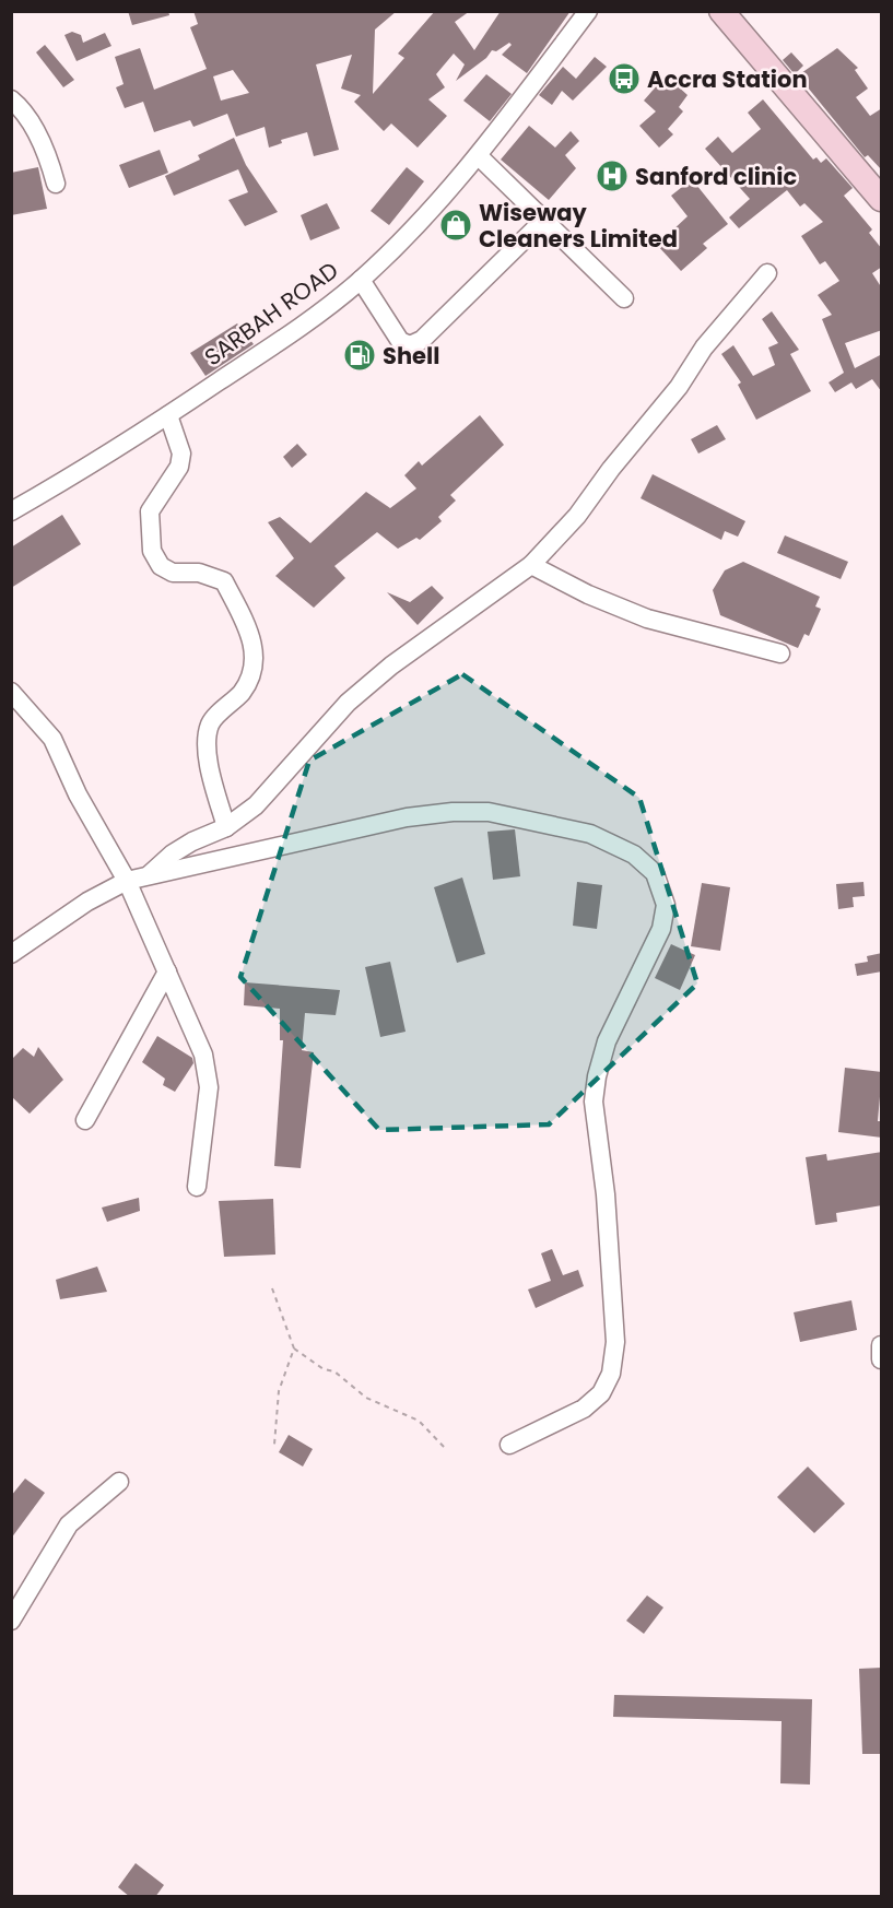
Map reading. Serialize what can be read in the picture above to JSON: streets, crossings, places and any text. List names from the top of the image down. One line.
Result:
{"streets":{"street":["SARBAH ROAD"]},"places":{"bus stop":["Accra Station"],"hospital":["Sanford clinic"],"shop":["Wiseway Cleaners Limited"],"fuel station":["Shell"]}}
